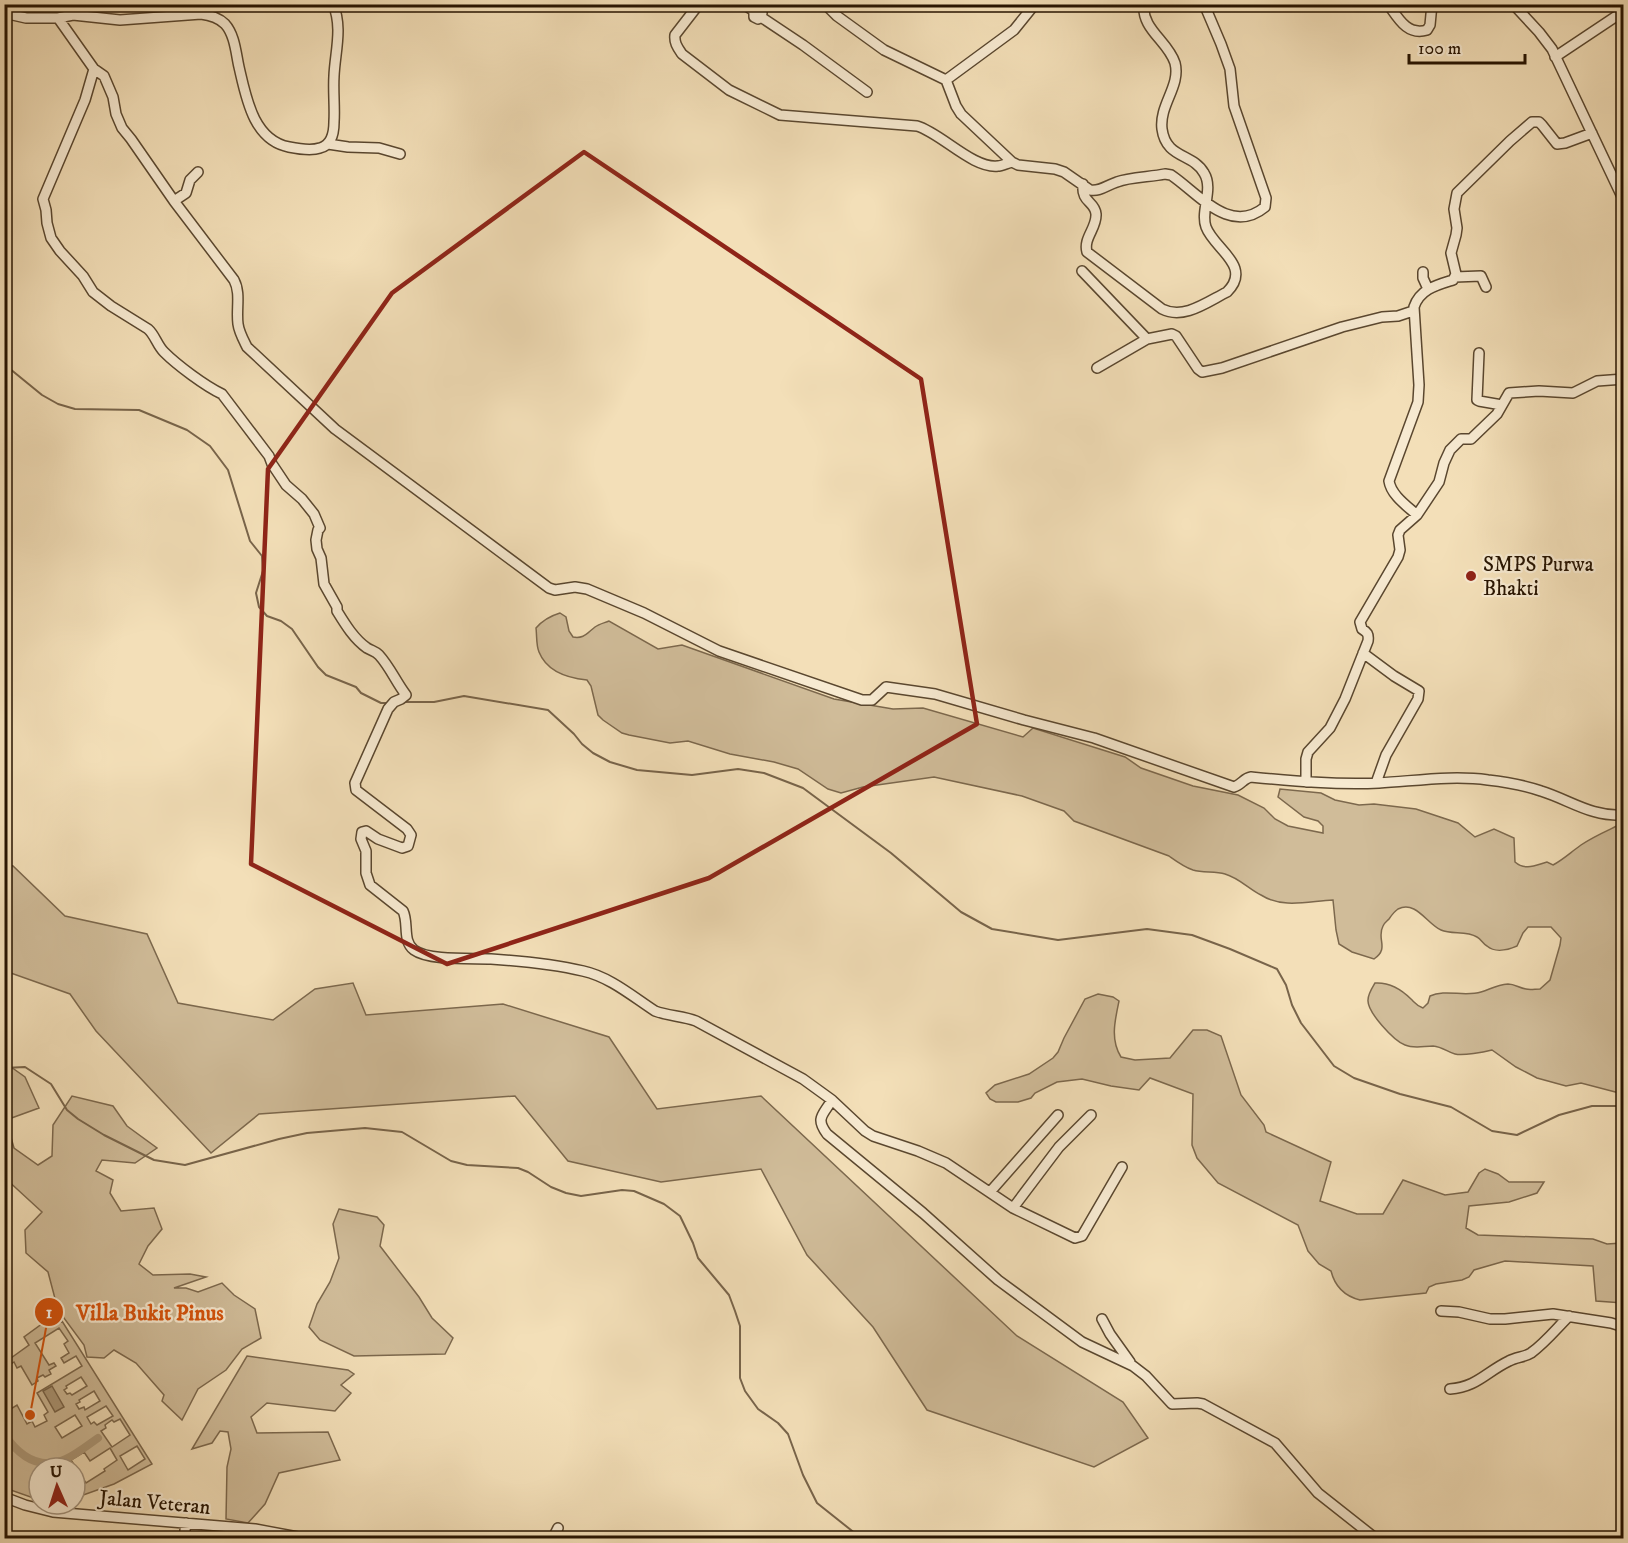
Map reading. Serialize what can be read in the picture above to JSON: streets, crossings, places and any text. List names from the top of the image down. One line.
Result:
{"streets":{"street":["Jalan Veteran"]},"places":["SMPS Purwa Bhakti","Villa Bukit Pinus"],"scale_bar":"100 m","north":"top"}
